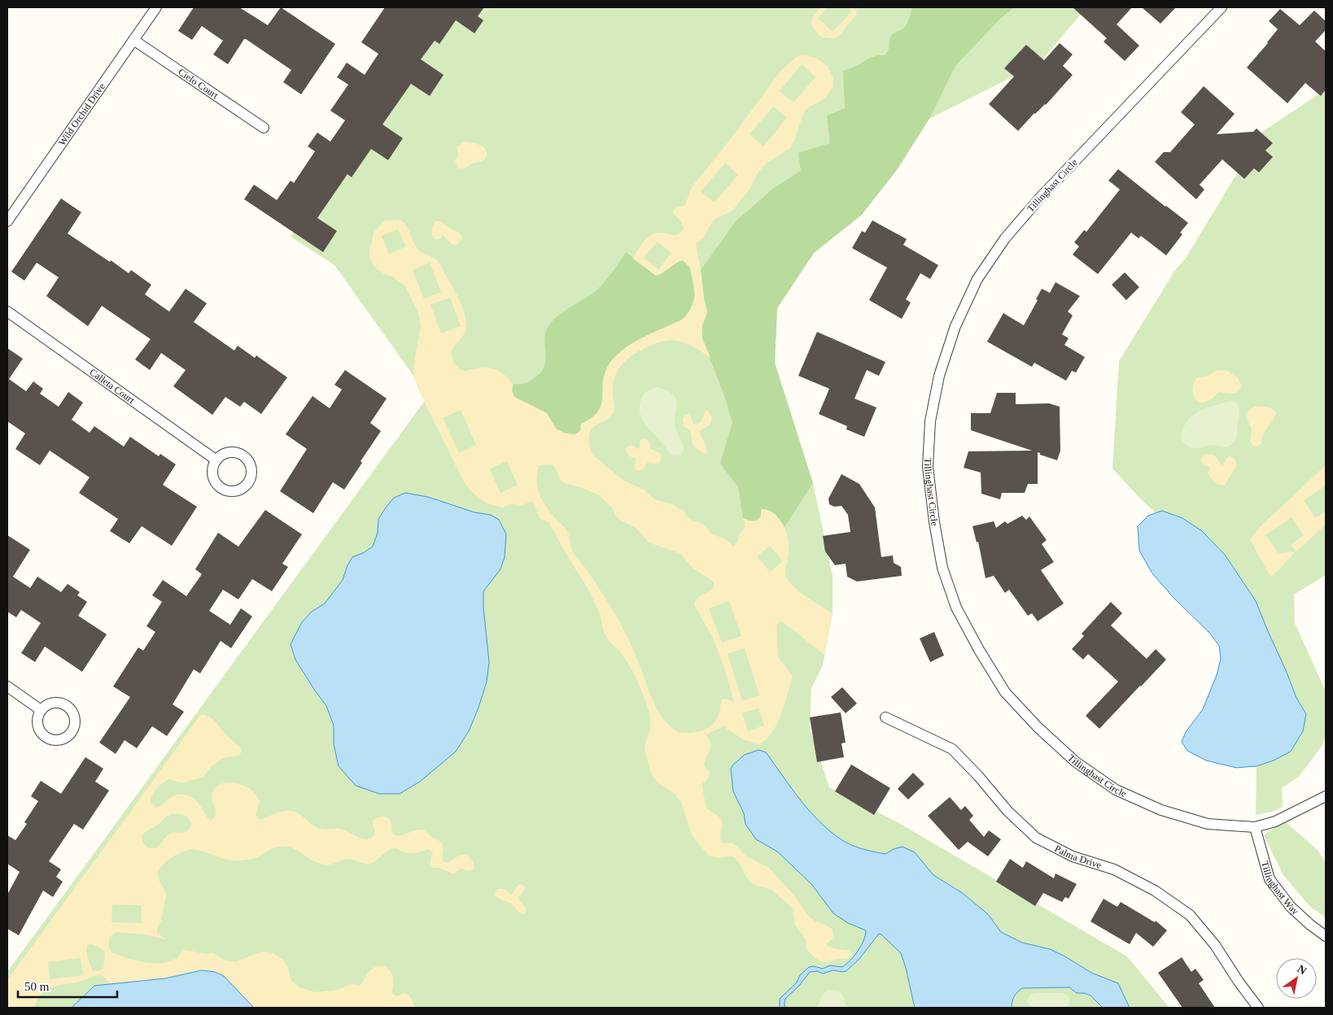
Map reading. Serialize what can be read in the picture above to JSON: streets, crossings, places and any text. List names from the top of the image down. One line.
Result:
{"streets":{"street":["Cielo Court","Wild Orchid Drive","Tillinghast Circle","Calleta Court","Palma Drive","Tillinghast Way"]},"crossings":[["Cielo Court","Wild Orchid Drive"],["Tillinghast Circle","Tillinghast Way"]],"scale_bar":"50 m","north":"top right"}
